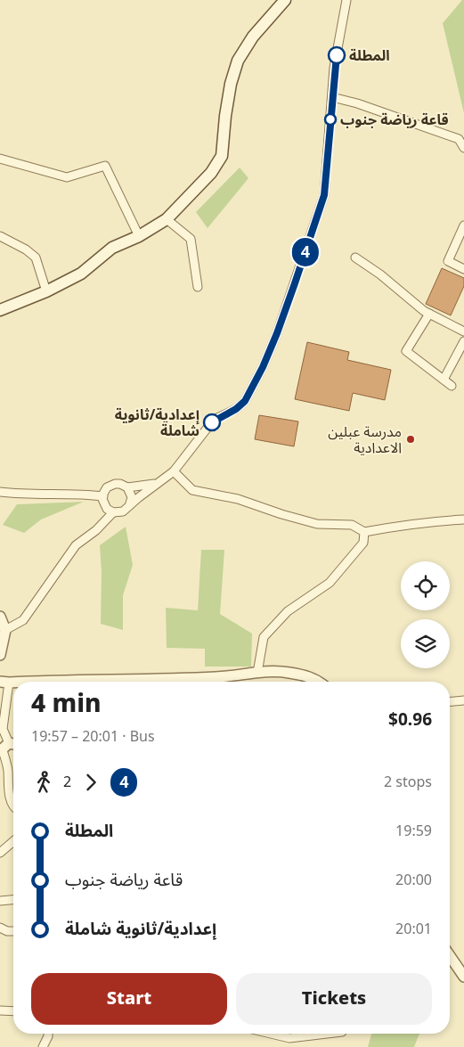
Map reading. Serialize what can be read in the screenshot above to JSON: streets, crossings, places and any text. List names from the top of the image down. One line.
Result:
{"places":["المطلة","قاعة رياضة جنوب","إعدادية/ثانوية شاملة","مدرسة عبلين الاعدادية"],"lines":["bus line 4"],"page":{"on_map":"4","heading":["4 min","19:57 – 20:01 · Bus","$0.96"],"legs":["2","4","2 stops"],"list":[{"name":"المطلة","value":"19:59"},{"name":"قاعة رياضة جنوب","value":"20:00"},{"name":"إعدادية/ثانوية شاملة","value":"20:01"}],"buttons":["Start","Tickets"]}}
